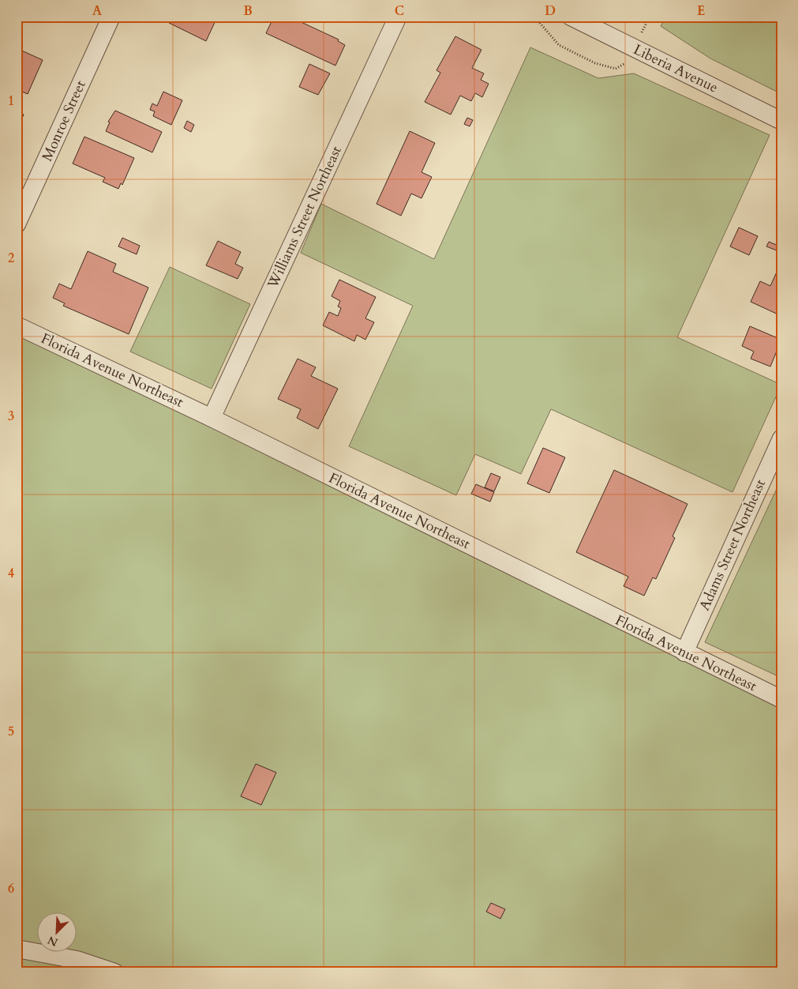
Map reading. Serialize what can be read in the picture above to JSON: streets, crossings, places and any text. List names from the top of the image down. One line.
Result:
{"streets":{"street":["Liberia Avenue","Monroe Street","Williams Street Northeast","Florida Avenue Northeast","Adams Street Northeast"]},"crossings":[["Williams Street Northeast","Florida Avenue Northeast"],["Florida Avenue Northeast","Adams Street Northeast"]],"north":"bottom left","grid":{"columns":["A","B","C","D","E"],"rows":["1","2","3","4","5","6"]}}
